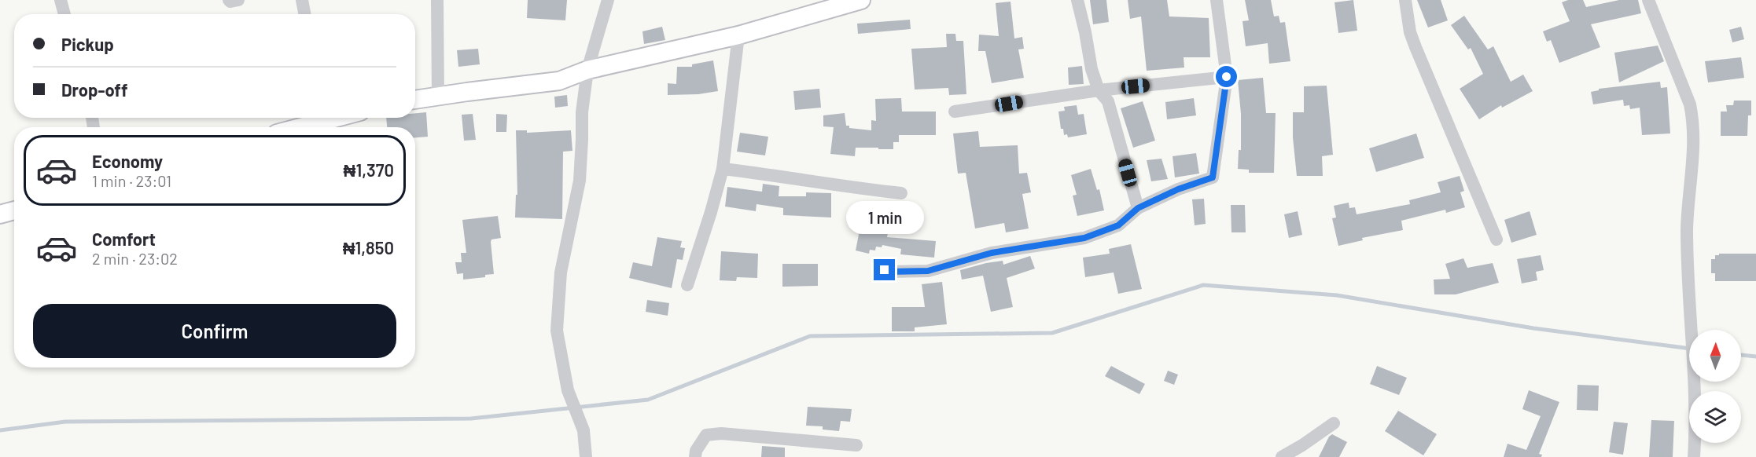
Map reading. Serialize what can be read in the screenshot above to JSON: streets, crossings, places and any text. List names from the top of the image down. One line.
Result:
{"north":"top","page":{"banner":["Pickup","Drop-off"],"list":[{"name":"Economy","note":"1 min · 23:01","value":"₦1,370"},{"name":"Comfort","note":"2 min · 23:02","value":"₦1,850"}],"bubble":"1 min","buttons":"Confirm"}}
